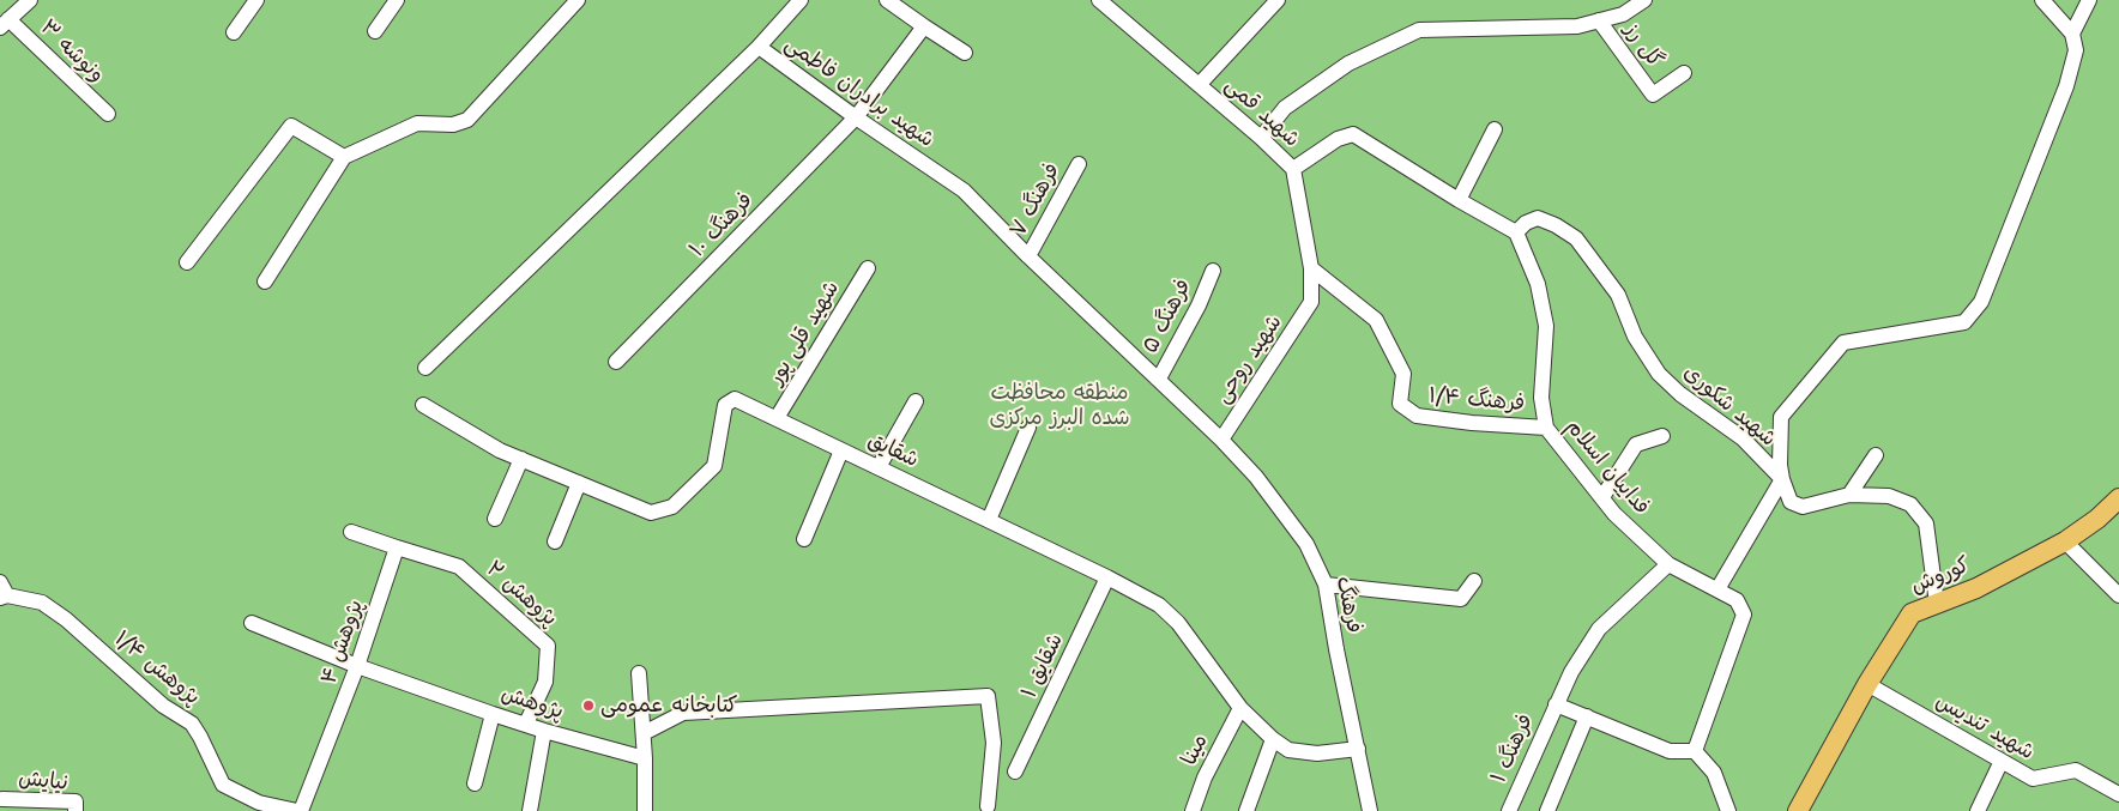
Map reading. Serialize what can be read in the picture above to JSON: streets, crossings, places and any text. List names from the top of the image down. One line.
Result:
{"streets":{"main road":["کوروش"],"street":["گل رز","ونوشه ۳","شهید برادران فاطمی","شهید قمی","فرهنگ ۷","فرهنگ ۱۰","فرهنگ ۵","شهید قلی پور","شهید روحی","فرهنگ ۱/۴","شهید شکوری","شقایق","فداییان اسلام","پژوهش ۲","فرهنگ","پژوهش ۴","شقایق ۱","پژوهش ۱/۴","پژوهش","شهید تندیس","فرهنگ ۱","مینا","نیایش"]},"crossings":[["شهید برادران فاطمی","فرهنگ ۷"],["شهید برادران فاطمی","فرهنگ ۱۰"],["شهید برادران فاطمی","فرهنگ ۵"],["شهید برادران فاطمی","شهید روحی"],["شهید برادران فاطمی","فرهنگ"],["شهید قمی","شهید روحی"],["شهید قمی","فرهنگ ۱/۴"],["شهید قلی پور","شقایق"],["شهید روحی","فرهنگ"],["فرهنگ ۱/۴","فداییان اسلام"],["شهید شکوری","فداییان اسلام"],["شهید شکوری","کوروش"],["شقایق","فرهنگ"],["شقایق","شقایق ۱"],["شقایق","مینا"],["فداییان اسلام","فرهنگ ۱"],["کوروش","شهید تندیس"],["پژوهش ۲","پژوهش ۴"],["پژوهش ۲","پژوهش"],["پژوهش ۴","پژوهش ۱/۴"],["پژوهش ۴","پژوهش"]],"parks":["منطقه محافظت شده البرز مرکزی"],"places":["کتابخانه عمومی"]}
